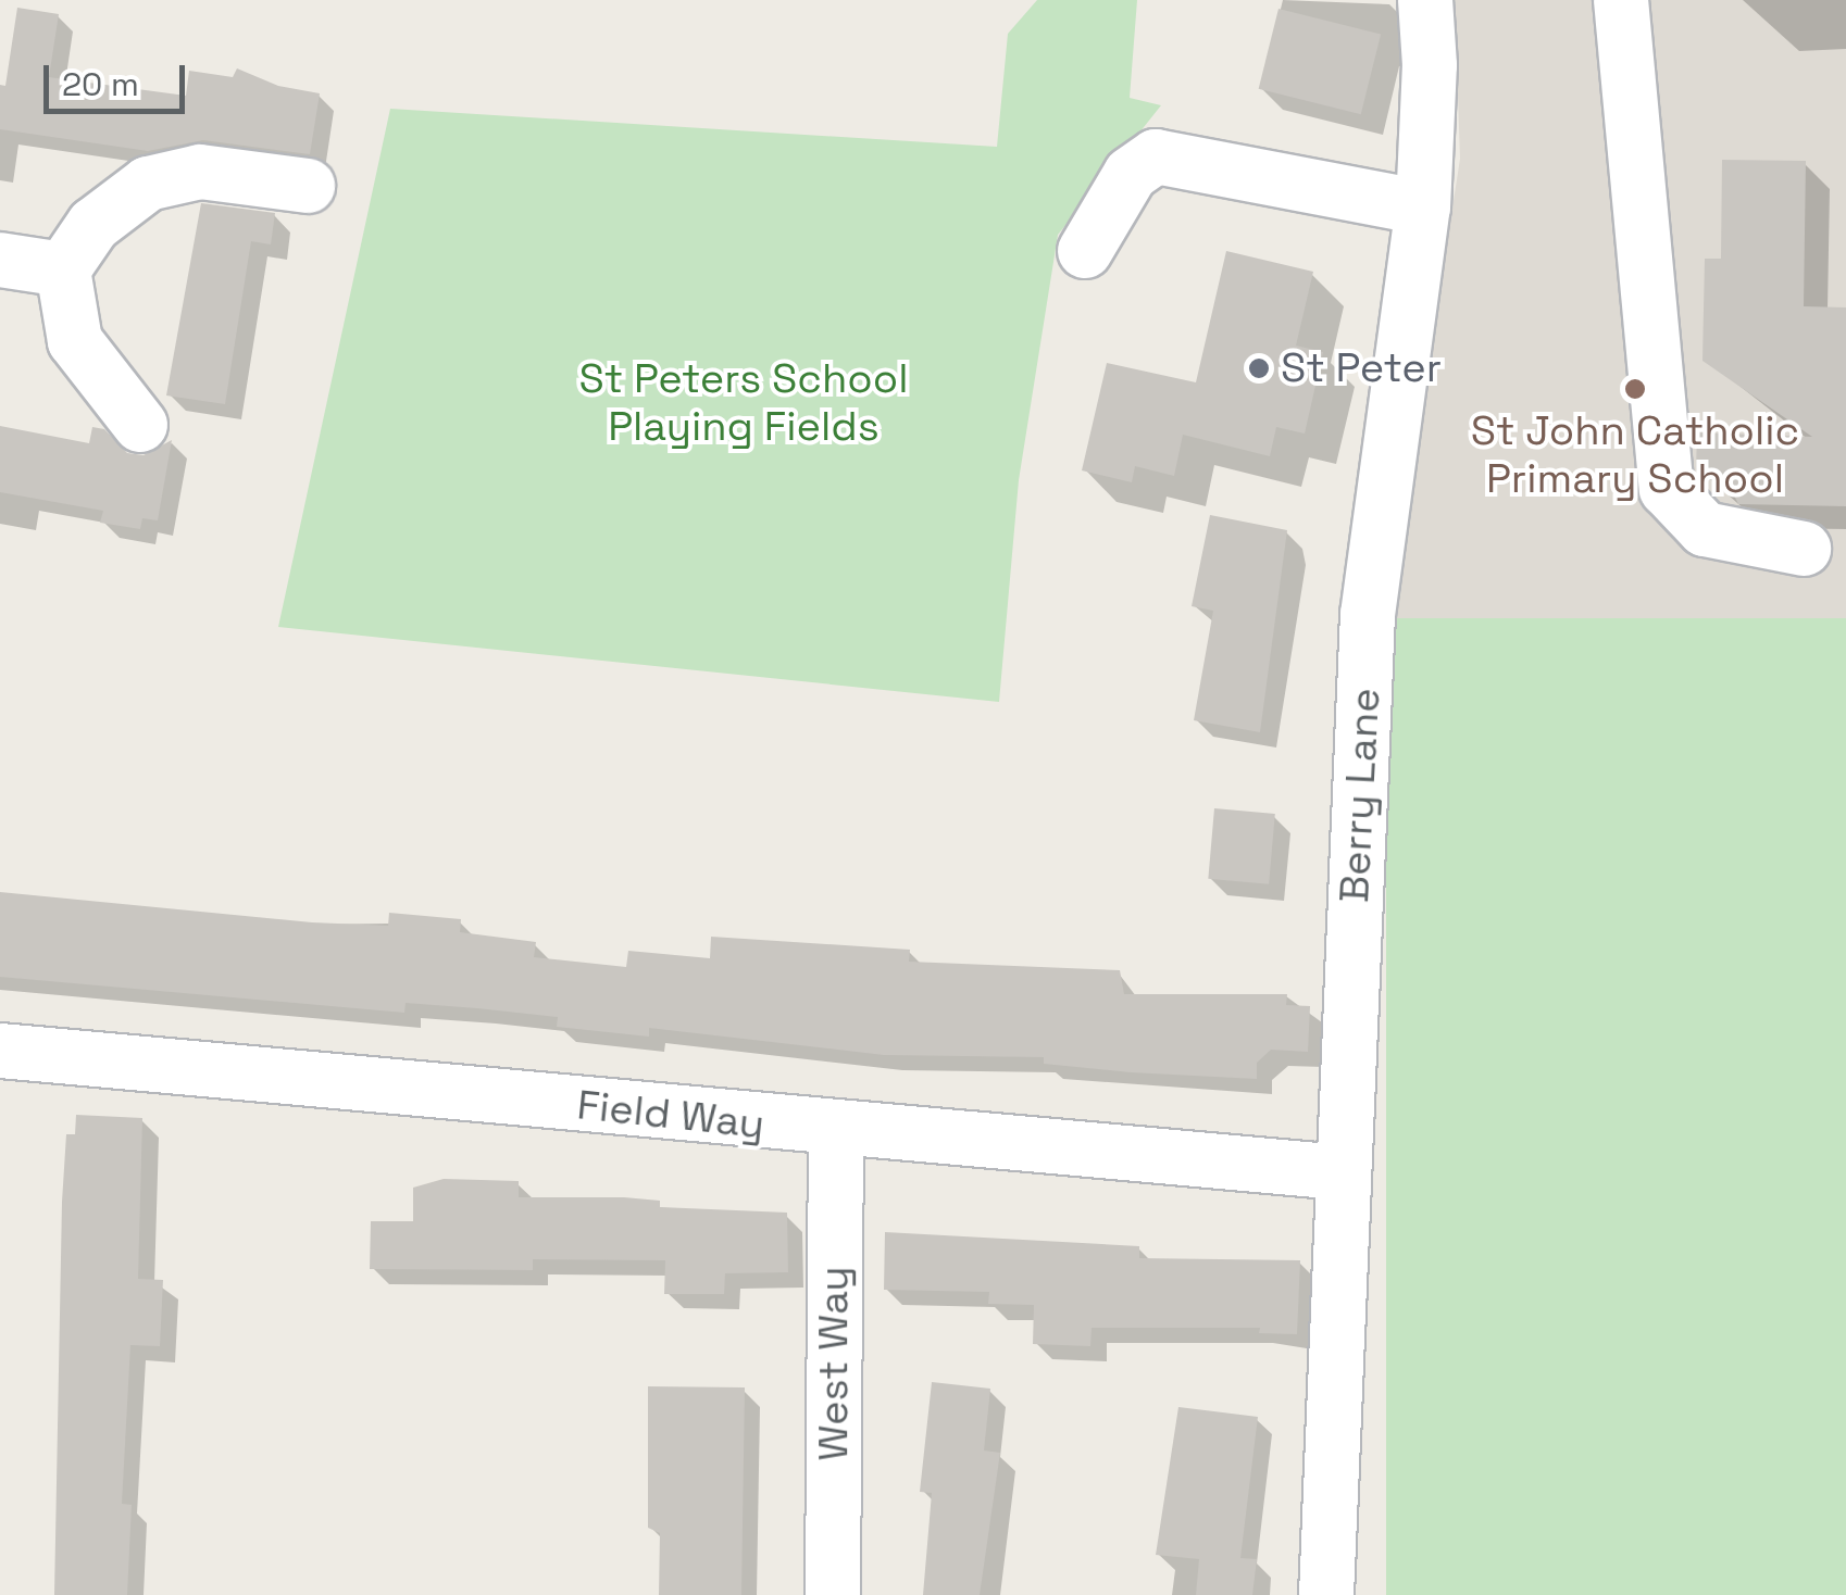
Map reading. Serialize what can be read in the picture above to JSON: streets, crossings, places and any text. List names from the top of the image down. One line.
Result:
{"streets":{"street":["Berry Lane","Field Way","West Way"]},"crossings":[["Berry Lane","Field Way"],["Field Way","West Way"]],"parks":["St Peters School Playing Fields"],"places":["St Peter","St John Catholic Primary School"],"scale_bar":"20 m"}
